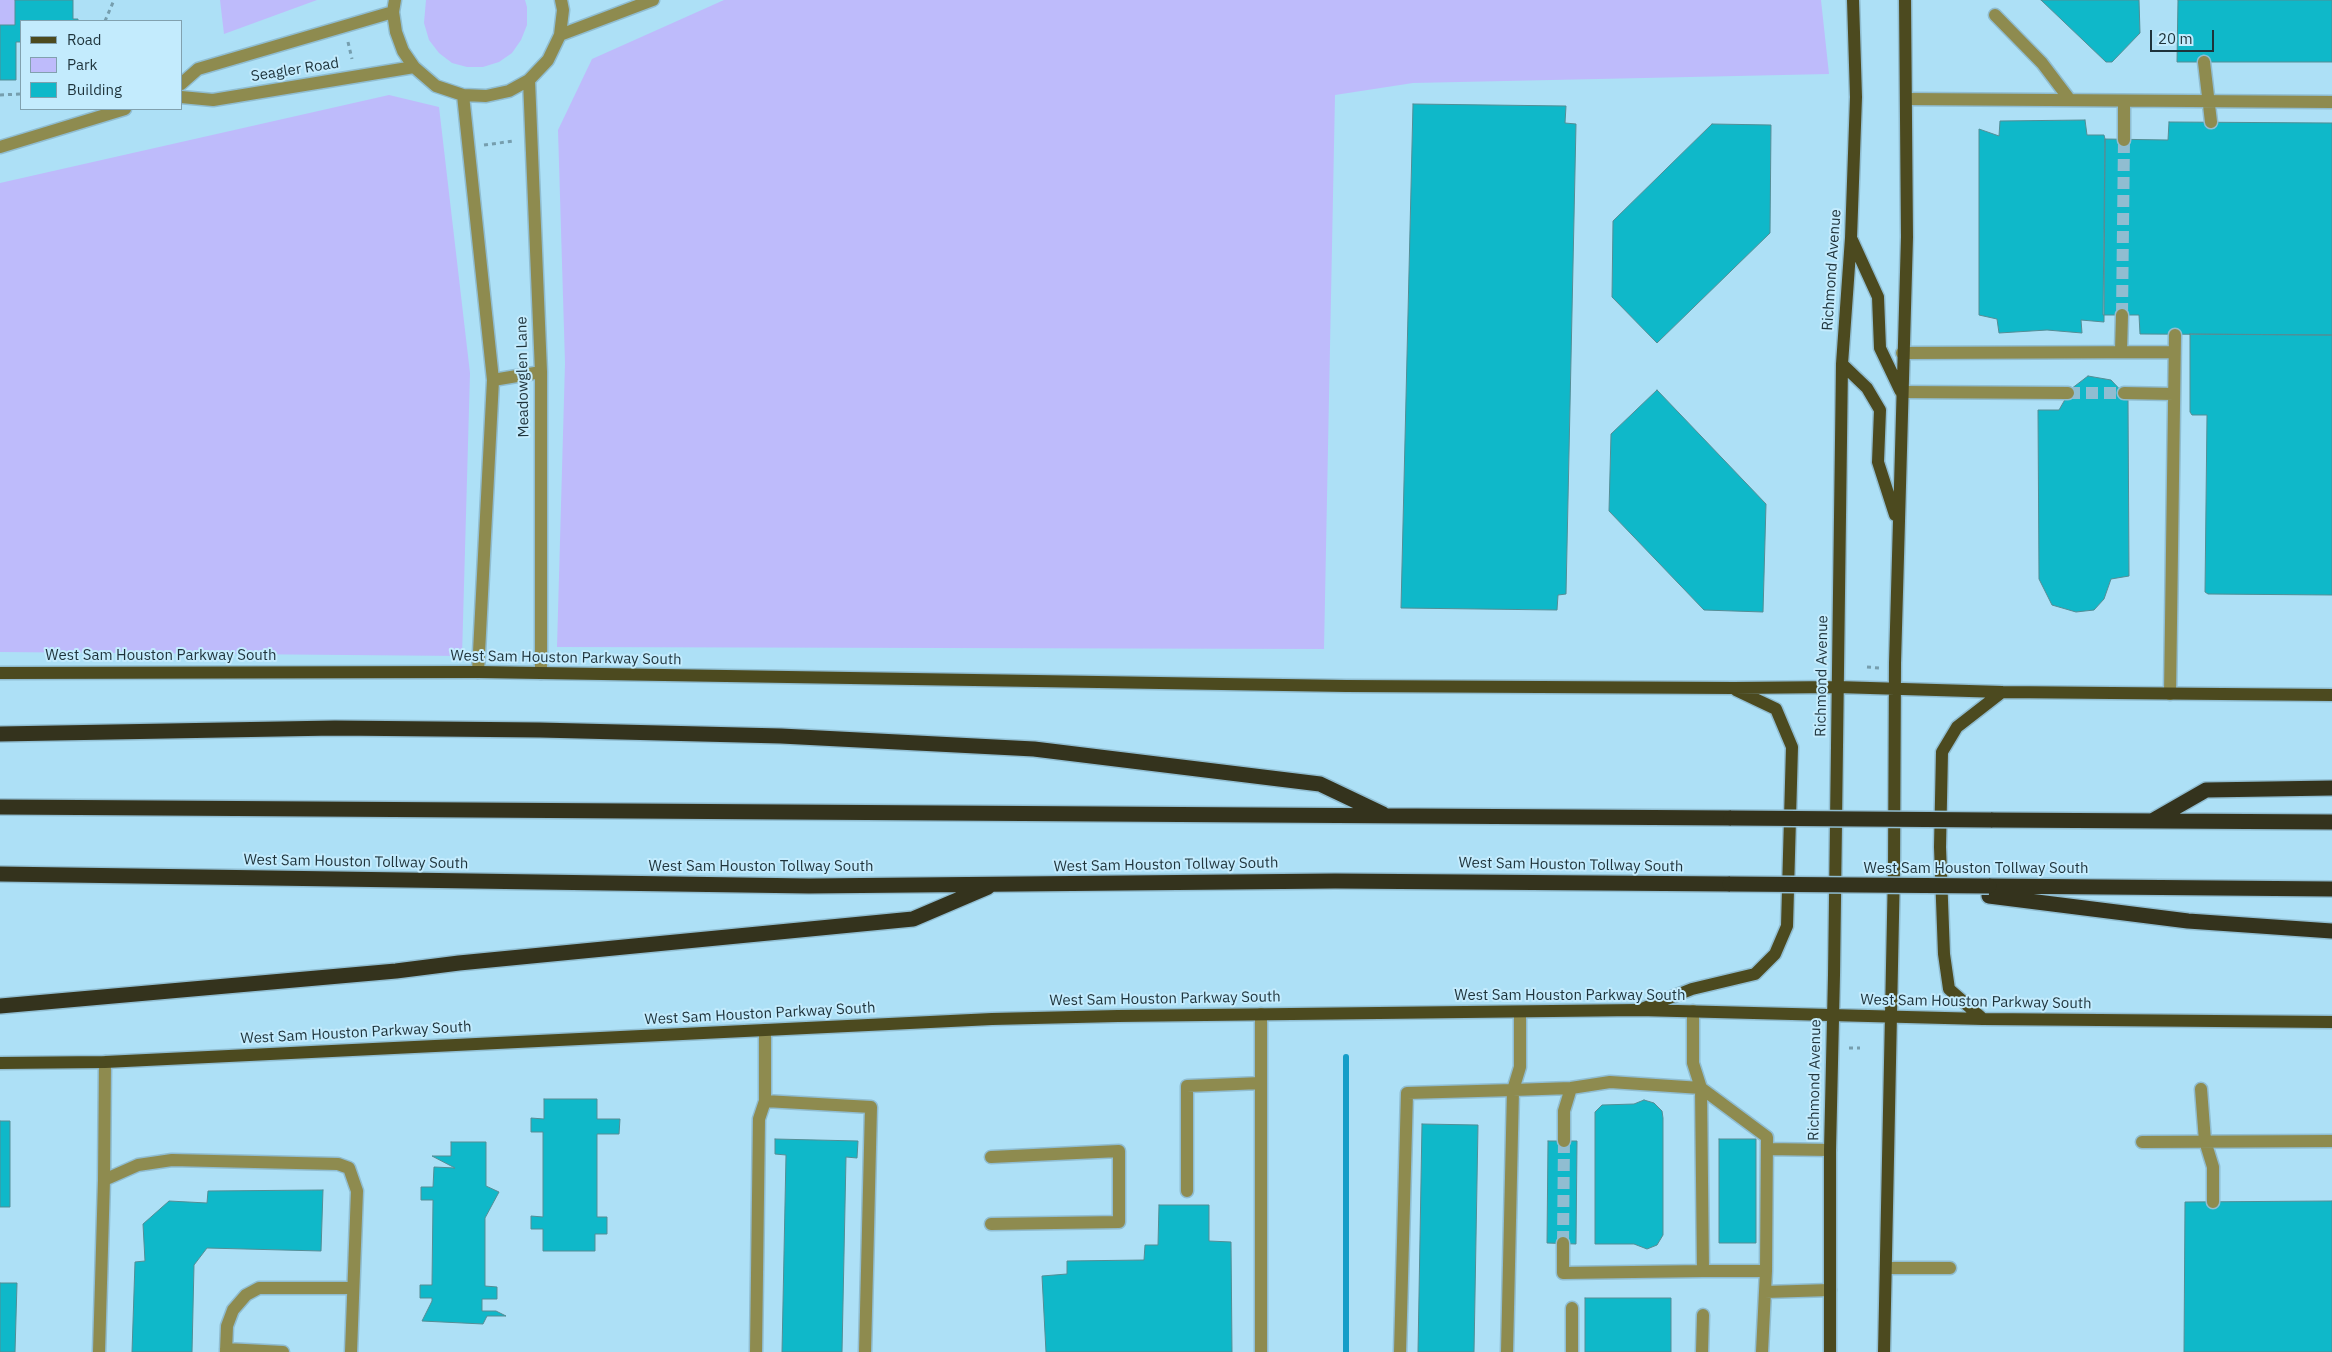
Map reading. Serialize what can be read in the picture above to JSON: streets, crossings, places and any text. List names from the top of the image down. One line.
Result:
{"streets":{"highway":["West Sam Houston Tollway South"],"main road":["Richmond Avenue","West Sam Houston Parkway South"],"street":["Seagler Road","Meadowglen Lane"]},"crossings":[["Richmond Avenue","West Sam Houston Parkway South"],["Meadowglen Lane","West Sam Houston Parkway South"]],"legend":["Road","Park","Building"],"scale_bar":"20 m"}
